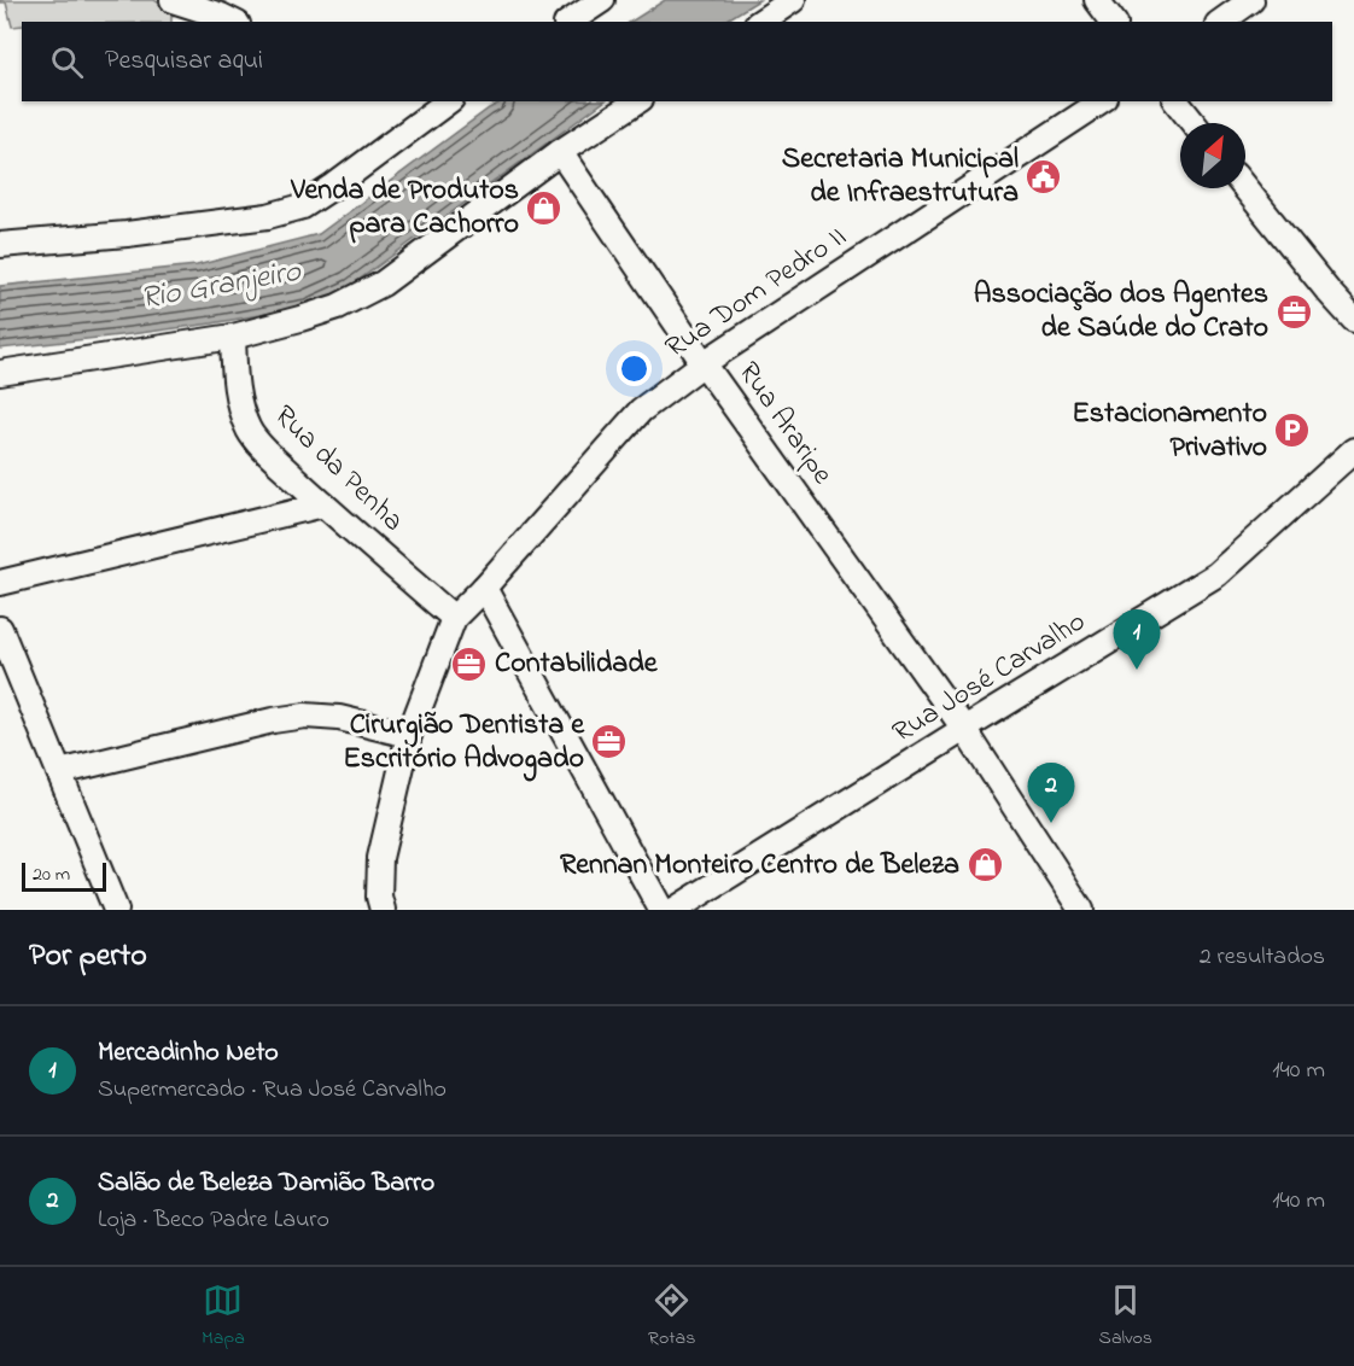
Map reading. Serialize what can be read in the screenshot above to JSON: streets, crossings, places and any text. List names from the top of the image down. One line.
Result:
{"streets":{"street":["Rua Dom Pedro II","Rua Araripe","Rua da Penha","Rua José Carvalho"]},"crossings":[["Rua Dom Pedro II","Rua Araripe"],["Rua Dom Pedro II","Rua da Penha"],["Rua Araripe","Rua José Carvalho"]],"water":["Rio Granjeiro"],"places":{"public building":["Secretaria Municipal de Infraestrutura"],"shop":["Venda de Produtos para Cachorro","Rennan Monteiro Centro de Beleza"],"office":["Associação dos Agentes de Saúde do Crato","Contabilidade","Cirurgião Dentista e Escritório Advogado"],"parking":["Estacionamento Privativo"]},"scale_bar":"20 m","north":"top right","page":{"search":"Pesquisar aqui","pins":["1","2"],"scale":"20 m","heading":["Por perto","2 resultados"],"list":[{"mark":"1","name":"Mercadinho Neto","note":"Supermercado · Rua José Carvalho","value":"140 m"},{"mark":"2","name":"Salão de Beleza Damião Barro","note":"Loja · Beco Padre Lauro","value":"140 m"}],"nav":["Mapa","Rotas","Salvos"]}}
